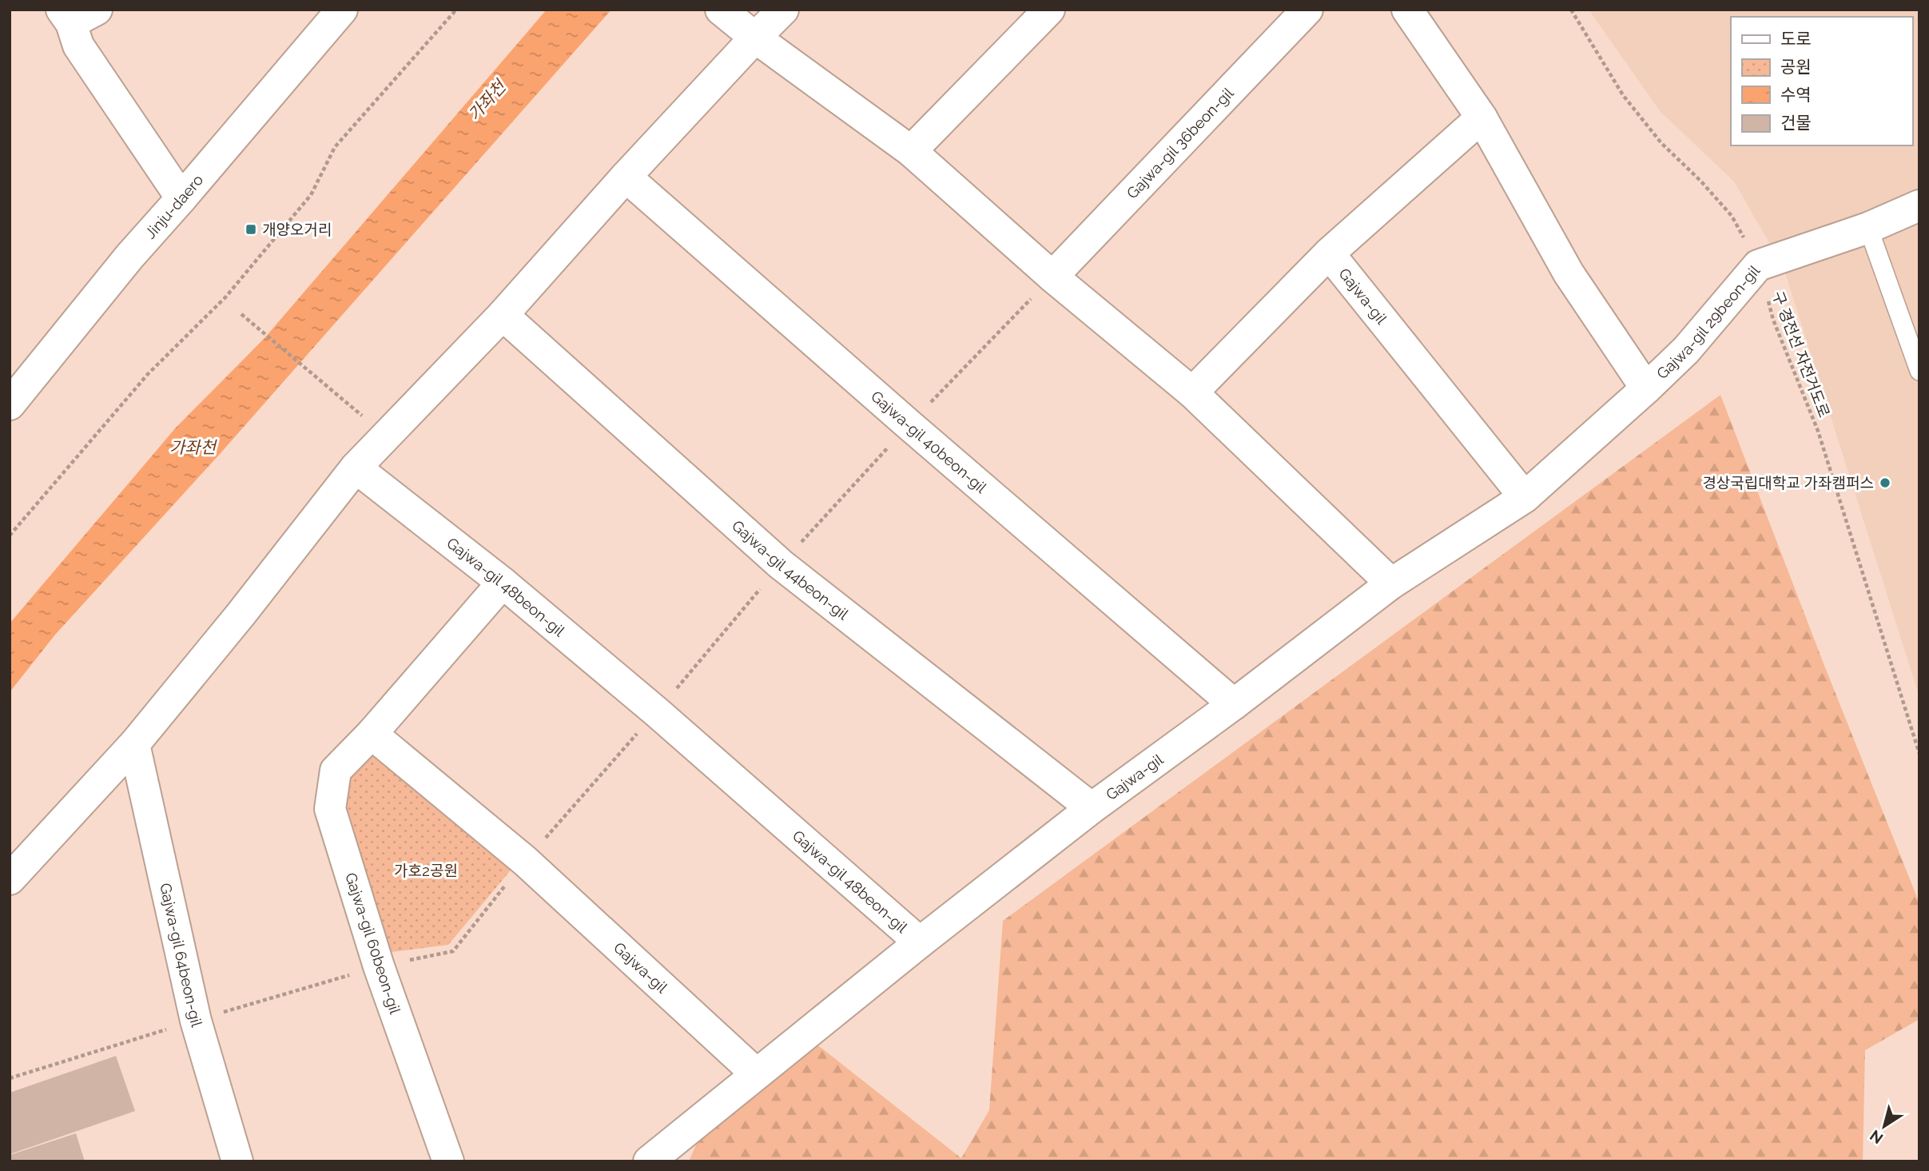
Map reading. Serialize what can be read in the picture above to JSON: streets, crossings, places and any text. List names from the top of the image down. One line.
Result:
{"streets":{"street":["Gajwa-gil 36beon-gil","Jinju-daero","Gajwa-gil","Gajwa-gil 29beon-gil","Gajwa-gil 40beon-gil","Gajwa-gil 44beon-gil","Gajwa-gil 48beon-gil","Gajwa-gil 60beon-gil","Gajwa-gil 64beon-gil"],"path":["구 경전선 자전거도로"]},"crossings":[["Gajwa-gil","Gajwa-gil 29beon-gil"],["Gajwa-gil","Gajwa-gil 40beon-gil"],["Gajwa-gil","Gajwa-gil 44beon-gil"],["Gajwa-gil","Gajwa-gil 48beon-gil"],["Gajwa-gil 29beon-gil","구 경전선 자전거도로"],["Gajwa-gil 48beon-gil","Gajwa-gil 60beon-gil"]],"water":["가좌천"],"parks":["가호2공원"],"places":{"transit":["개양오거리"],"other":["경상국립대학교 가좌캠퍼스"]},"legend":["도로","공원","수역","건물"],"north":"bottom left"}
